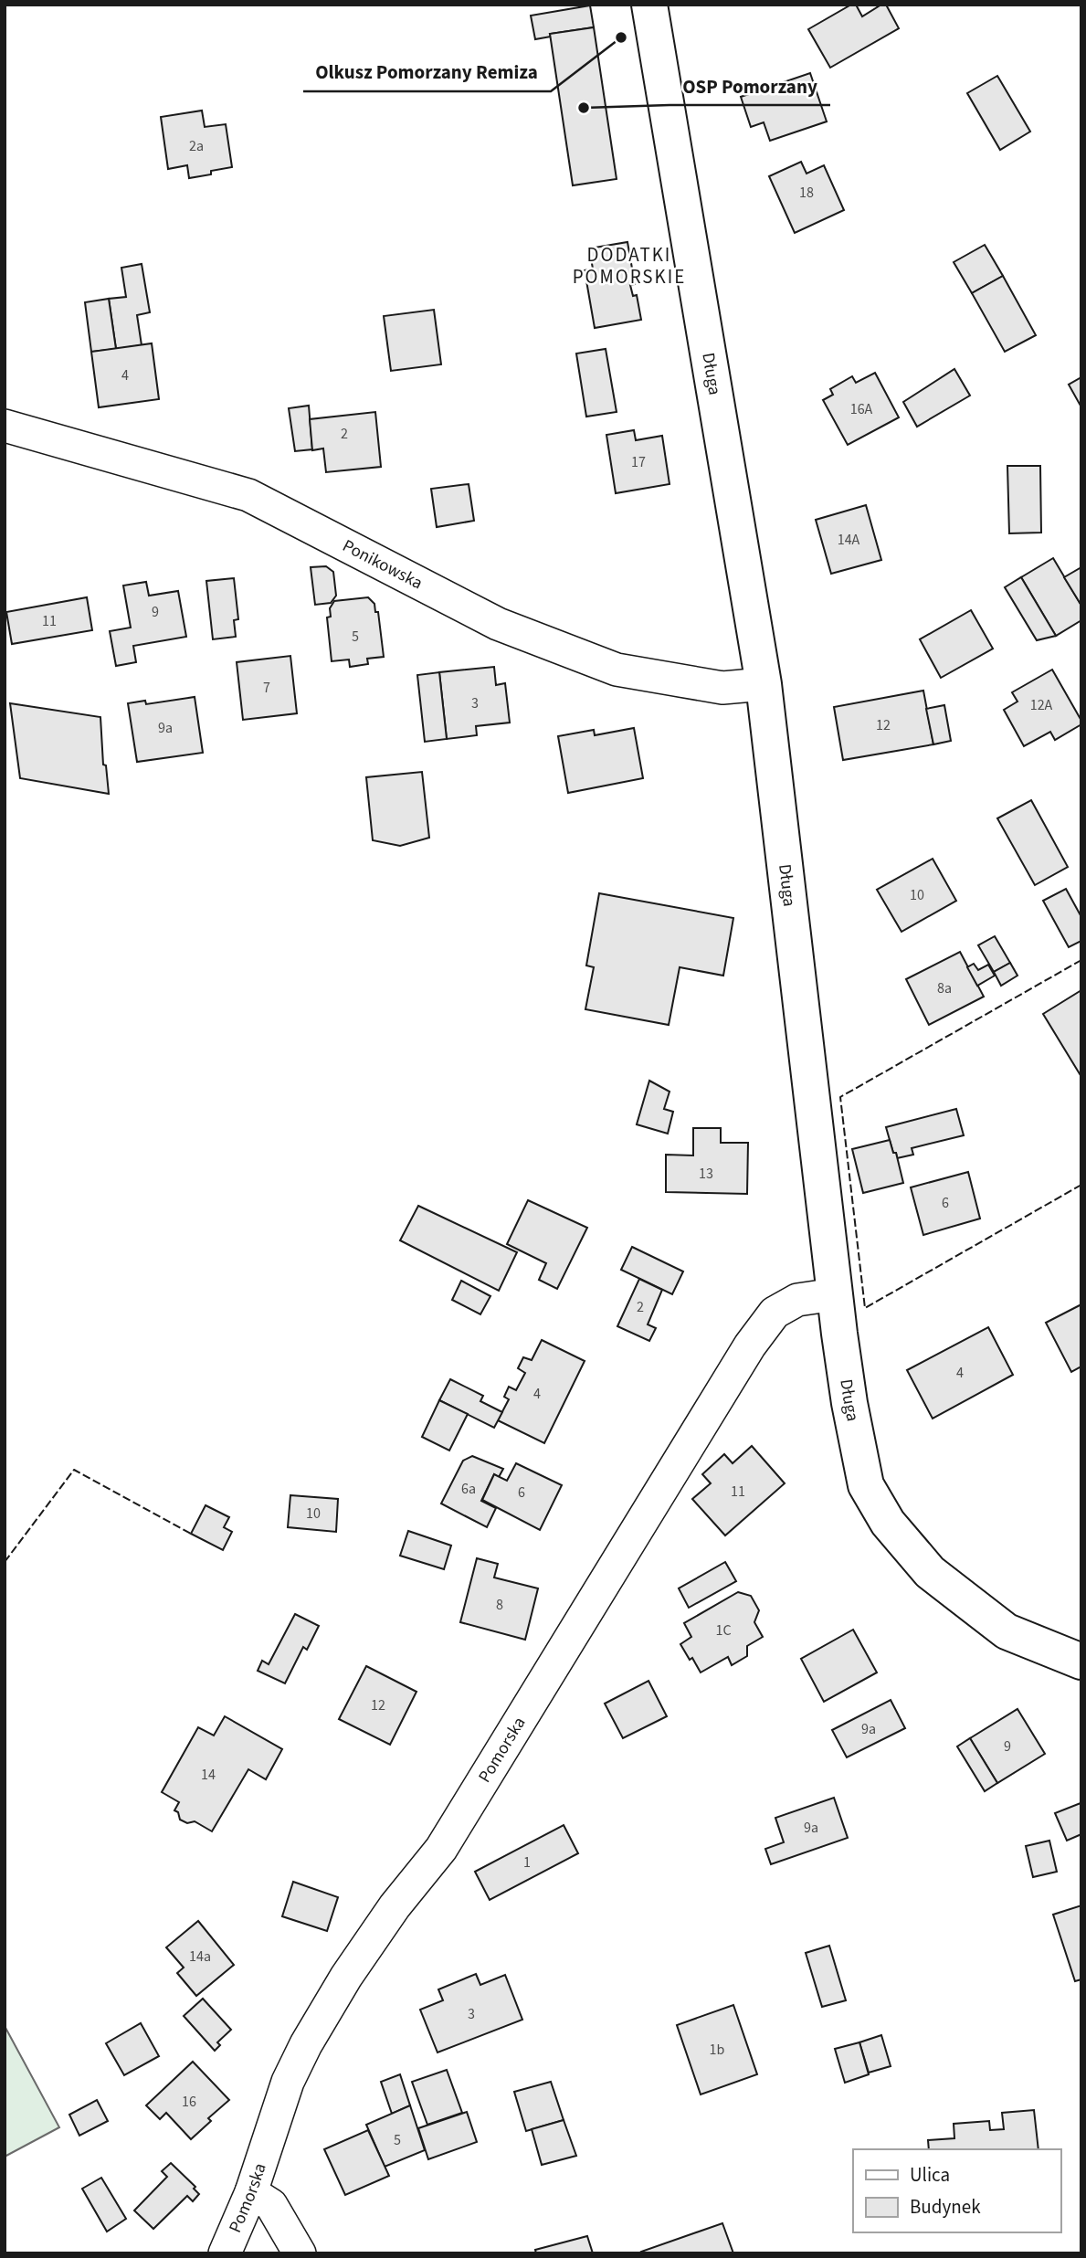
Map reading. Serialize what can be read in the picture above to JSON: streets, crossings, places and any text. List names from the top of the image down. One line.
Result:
{"streets":{"street":["Długa","Ponikowska","Pomorska"]},"crossings":[["Długa","Ponikowska"],["Długa","Pomorska"]],"districts":["DODATKI POMORSKIE"],"places":["Olkusz Pomorzany Remiza","OSP Pomorzany"],"house_numbers":["2a","18","4","16A","2","17","14A","9","11","5","7","3","12A","12","9a","10","8a","13","6","2","4","4","6a","11","6","10","8","1C","12","9a","9","14","9a","1","14a","3","1b","16","5"],"legend":["Ulica","Budynek"]}
